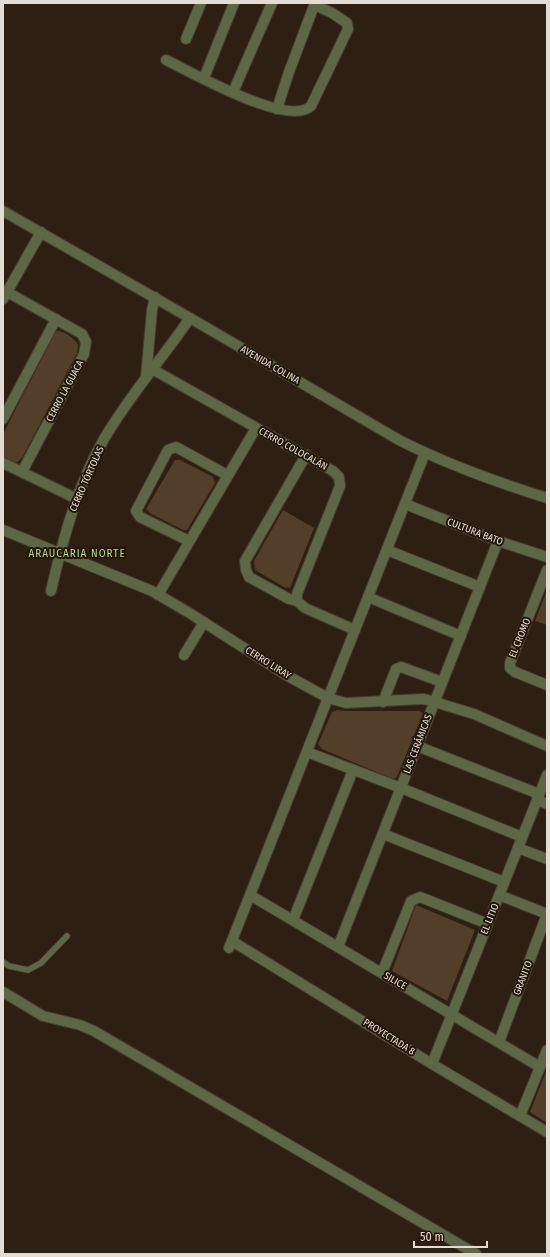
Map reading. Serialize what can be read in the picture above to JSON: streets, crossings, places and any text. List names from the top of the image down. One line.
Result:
{"streets":{"street":["AVENIDA COLINA","CERRO LA GUACA","CERRO COLOCALÁN","CERRO TÓRTOLAS","CULTURA BATO","EL CROMO","CERRO LIRAY","LAS CERÁMICAS","EL LITIO","GRANITO","SILICE","PROYECTADA 8"]},"crossings":[["AVENIDA COLINA","CERRO TÓRTOLAS"],["CERRO COLOCALÁN","CERRO TÓRTOLAS"],["CERRO TÓRTOLAS","CERRO LIRAY"],["CULTURA BATO","LAS CERÁMICAS"],["CERRO LIRAY","LAS CERÁMICAS"],["LAS CERÁMICAS","SILICE"],["EL LITIO","SILICE"],["EL LITIO","PROYECTADA 8"],["GRANITO","SILICE"],["SILICE","PROYECTADA 8"]],"districts":["ARAUCARIA NORTE"],"scale_bar":"50 m"}
